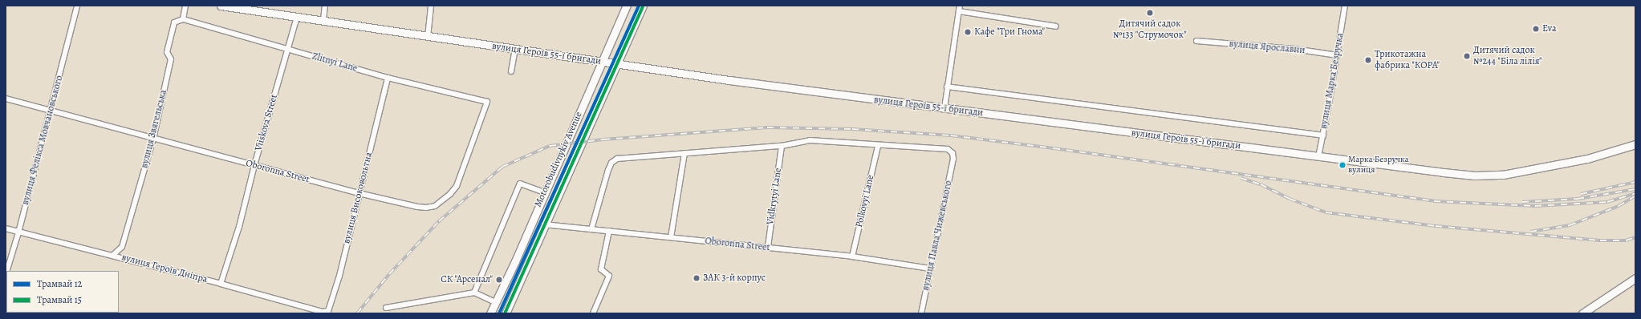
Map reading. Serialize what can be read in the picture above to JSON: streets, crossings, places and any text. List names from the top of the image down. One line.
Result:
{"streets":{"main road":["вулиця Героїв 55-ї бригади","Motorobudivnykiv Avenue"],"street":["вулиця Ярославни","Zlitnyi Lane","вулиця Марка Безручка","Viiskova Street","вулиця Звягельська","вулиця Фелікса Мовчановського","Oboronna Street","Vidkrytyi Lane","вулиця Високовольтна","Polkovyi Lane","вулиця Павла Чижевського","вулиця Героїв Дніпра"]},"crossings":[["вулиця Ярославни","вулиця Марка Безручка"],["вулиця Героїв 55-ї бригади","вулиця Марка Безручка"],["вулиця Героїв 55-ї бригади","Viiskova Street"],["вулиця Героїв 55-ї бригади","Motorobudivnykiv Avenue"],["Zlitnyi Lane","Viiskova Street"],["Zlitnyi Lane","вулиця Звягельська"],["Zlitnyi Lane","Oboronna Street"],["Zlitnyi Lane","вулиця Високовольтна"],["Viiskova Street","Oboronna Street"],["Viiskova Street","вулиця Героїв Дніпра"],["вулиця Звягельська","Oboronna Street"],["вулиця Звягельська","вулиця Героїв Дніпра"],["вулиця Фелікса Мовчановського","Oboronna Street"],["вулиця Фелікса Мовчановського","вулиця Героїв Дніпра"],["Motorobudivnykiv Avenue","Oboronna Street"],["Oboronna Street","Vidkrytyi Lane"],["Oboronna Street","вулиця Високовольтна"],["Oboronna Street","Polkovyi Lane"],["Oboronna Street","вулиця Павла Чижевського"],["вулиця Високовольтна","вулиця Героїв Дніпра"],["Polkovyi Lane","вулиця Павла Чижевського"]],"places":["Дитячий садок №133 \"Струмочок\"","Eva","Кафе \"Три Гнома\"","Дитячий садок №244 \"Біла лілія\"","Трикотажна фабрика \"КОРА\"","Марка Безручка вулиця","ЗАК 3-й корпус","СК \"Арсенал\""],"lines":["tram line 12","tram line 15"],"legend":["Трамвай 12","Трамвай 15"]}
